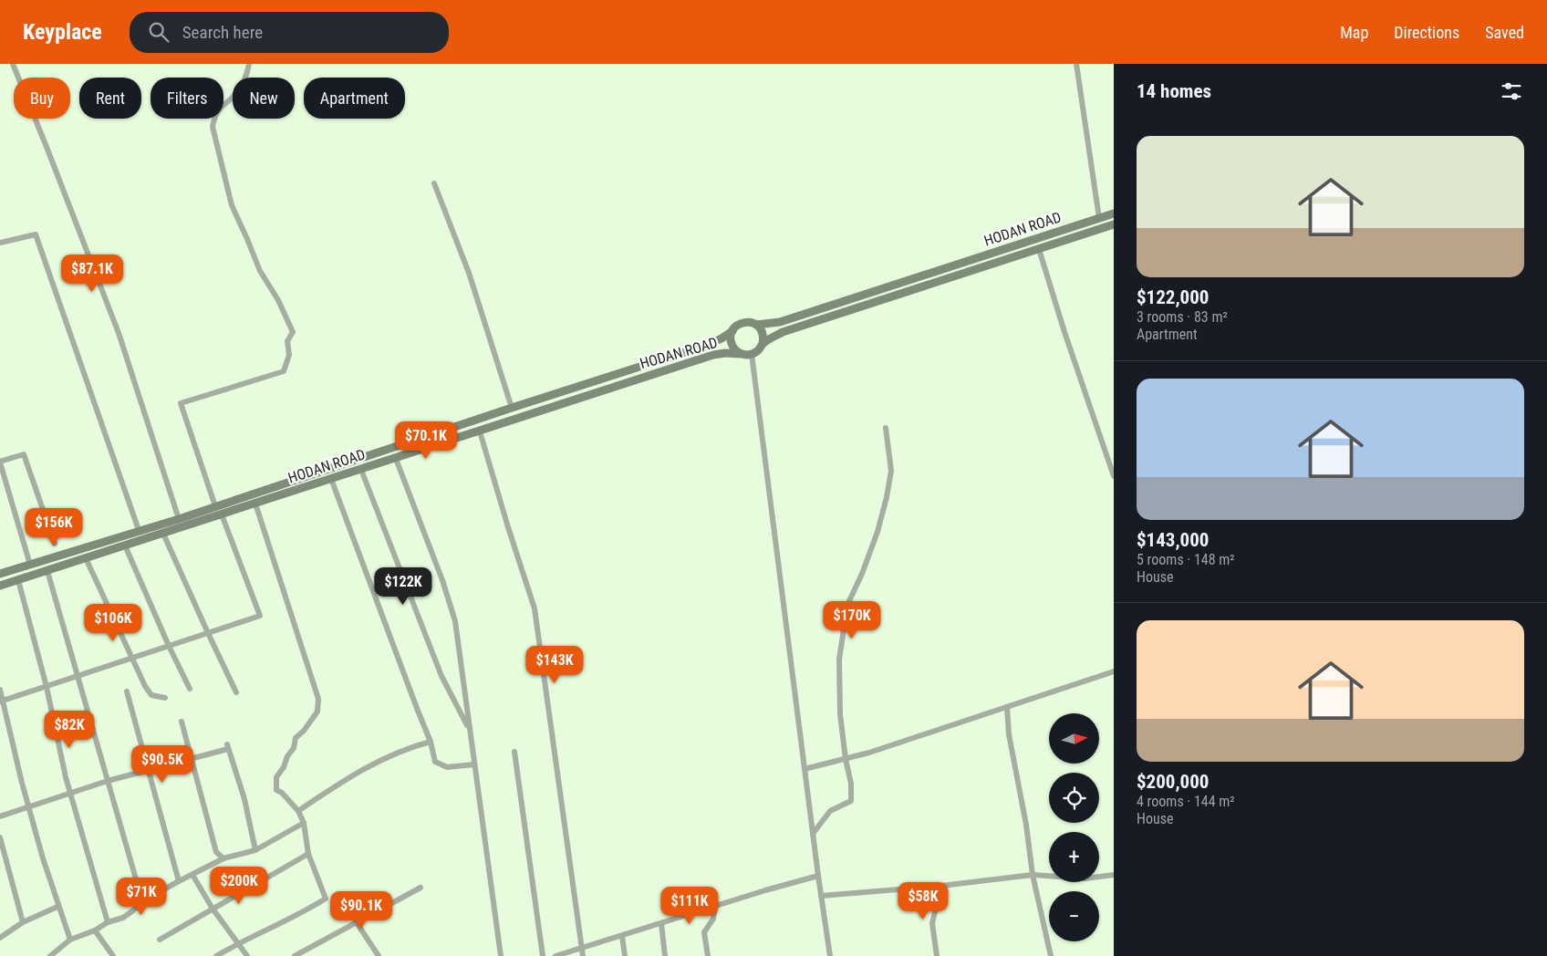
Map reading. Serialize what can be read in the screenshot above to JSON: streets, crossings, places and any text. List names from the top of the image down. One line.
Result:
{"streets":{"main road":["HODAN ROAD"]},"north":"right","page":{"header":"Keyplace","search":"Search here","nav":["Map","Directions","Saved"],"heading":"14 homes","chip":["Buy","Rent","Filters","New","Apartment"],"list":[{"name":"$122,000","note":"3 rooms · 83 m² · Apartment"},{"name":"$143,000","note":"5 rooms · 148 m² · House"},{"name":"$200,000","note":"4 rooms · 144 m² · House"}],"price":["$87.1K","$70.1K","$156K","$122K","$170K","$106K","$143K","$82K","$90.5K","$200K","$71K","$58K","$111K","$90.1K"],"map_buttons":["+","−"]}}
